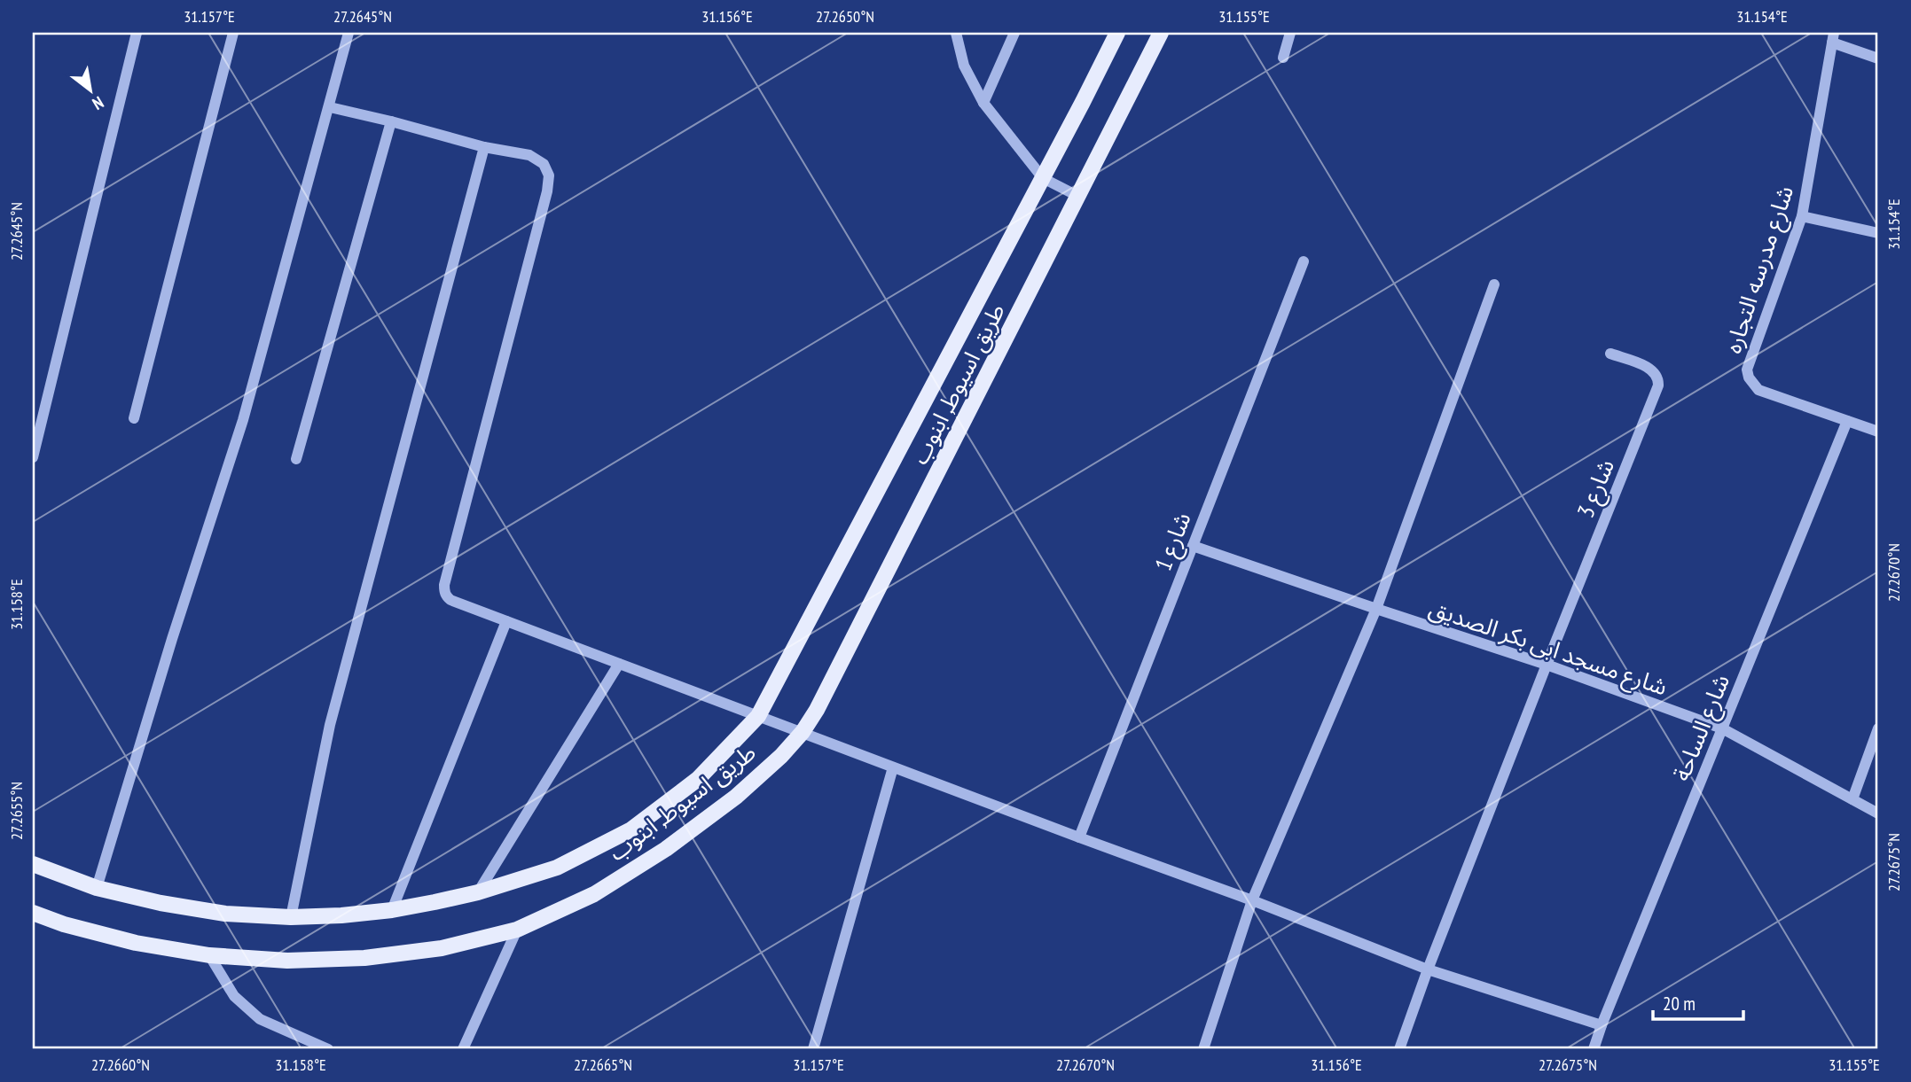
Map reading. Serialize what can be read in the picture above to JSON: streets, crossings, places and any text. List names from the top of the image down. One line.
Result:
{"streets":{"main road":["طريق اسيوط, ابنوب"],"street":["شارع مدرسه التجاره","شارع 3","شارع 1","شارع مسجد ابى بكر الصديق","شارع الساحة"]},"crossings":[["شارع مدرسه التجاره","شارع الساحة"],["شارع 3","شارع مسجد ابى بكر الصديق"],["شارع 1","شارع مسجد ابى بكر الصديق"],["شارع مسجد ابى بكر الصديق","شارع الساحة"]],"scale_bar":"20 m","north":"bottom right","coordinates":["31.157°E","27.2645°N","31.156°E","27.2650°N","31.155°E","31.154°E","27.2670°N","31.158°E","27.2655°N","27.2675°N","27.2660°N","27.2665°N"]}
